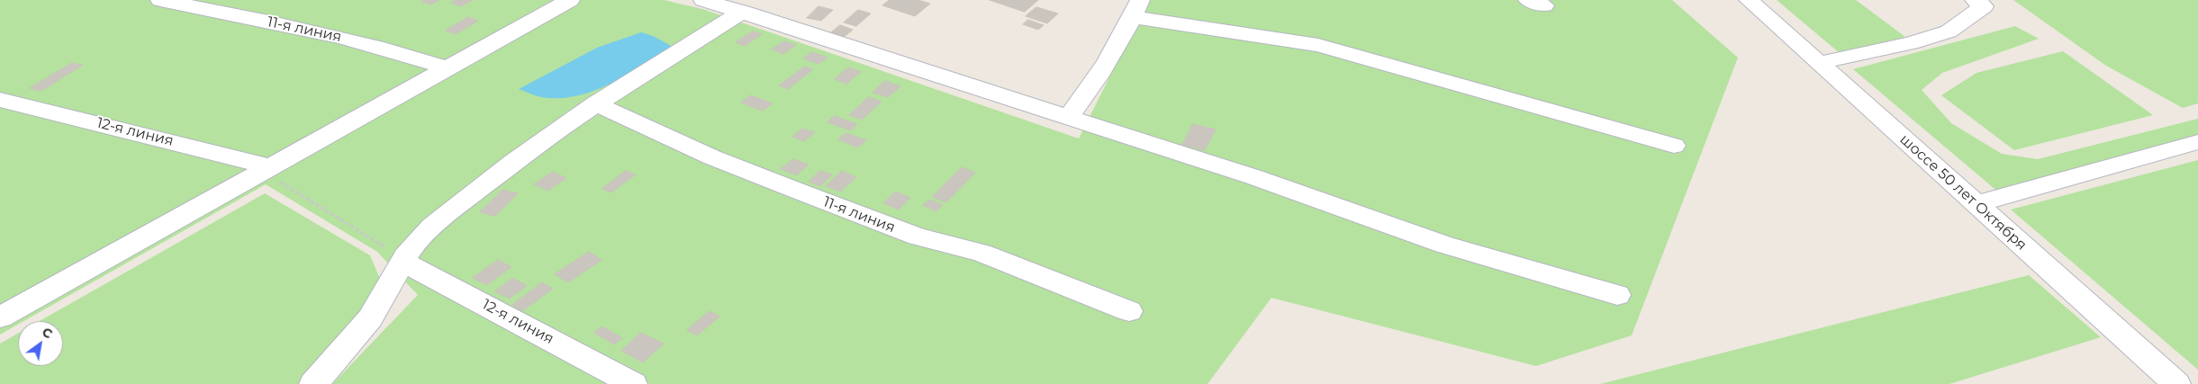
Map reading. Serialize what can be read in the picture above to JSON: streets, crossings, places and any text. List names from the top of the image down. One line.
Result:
{"streets":{"street":["11-я линия","12-я линия","шоссе 50 лет Октября"]},"north":"top right"}
